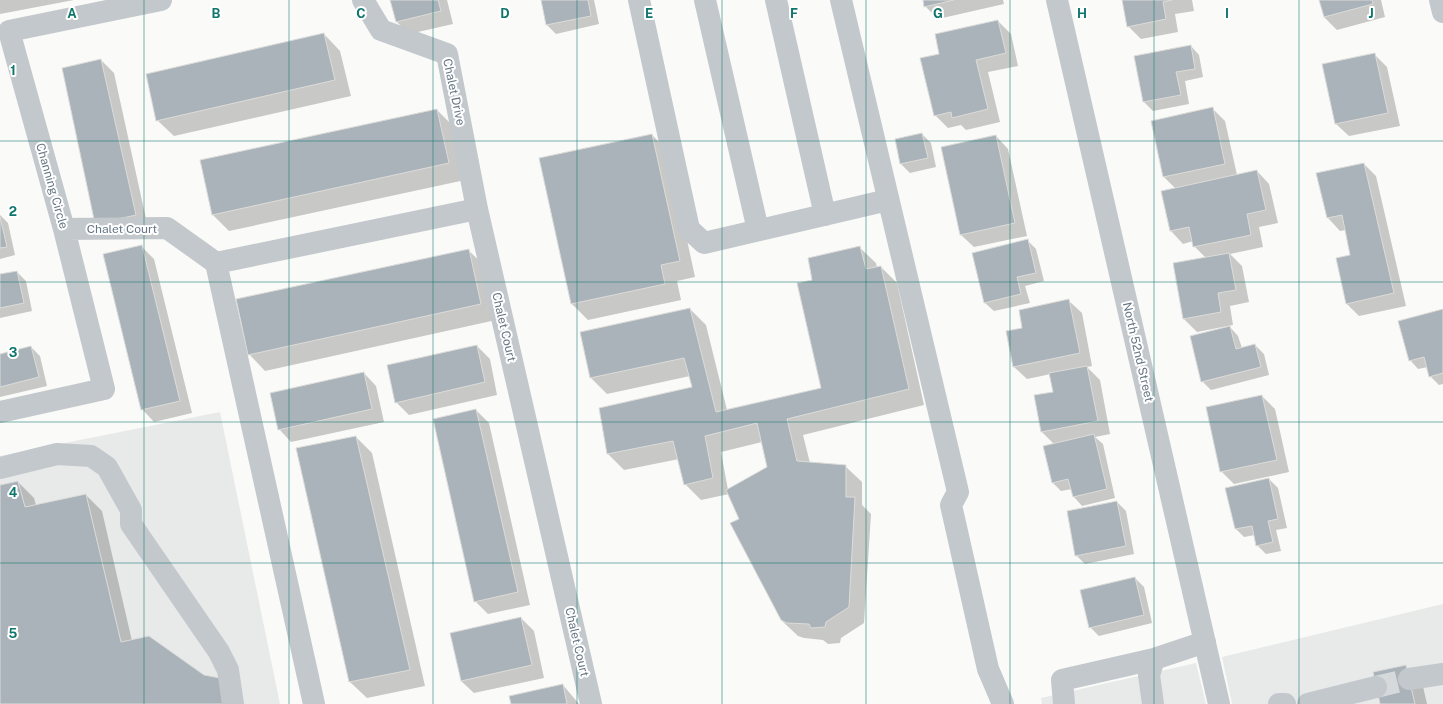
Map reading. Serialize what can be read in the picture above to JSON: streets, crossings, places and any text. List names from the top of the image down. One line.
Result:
{"streets":{"street":["Chalet Drive","Channing Circle","Chalet Court","North 52nd Street"]},"crossings":[["Chalet Drive","Chalet Court"],["Channing Circle","Chalet Court"]],"grid":{"columns":["A","B","C","D","E","F","G","H","I","J"],"rows":["1","2","3","4","5"]}}
